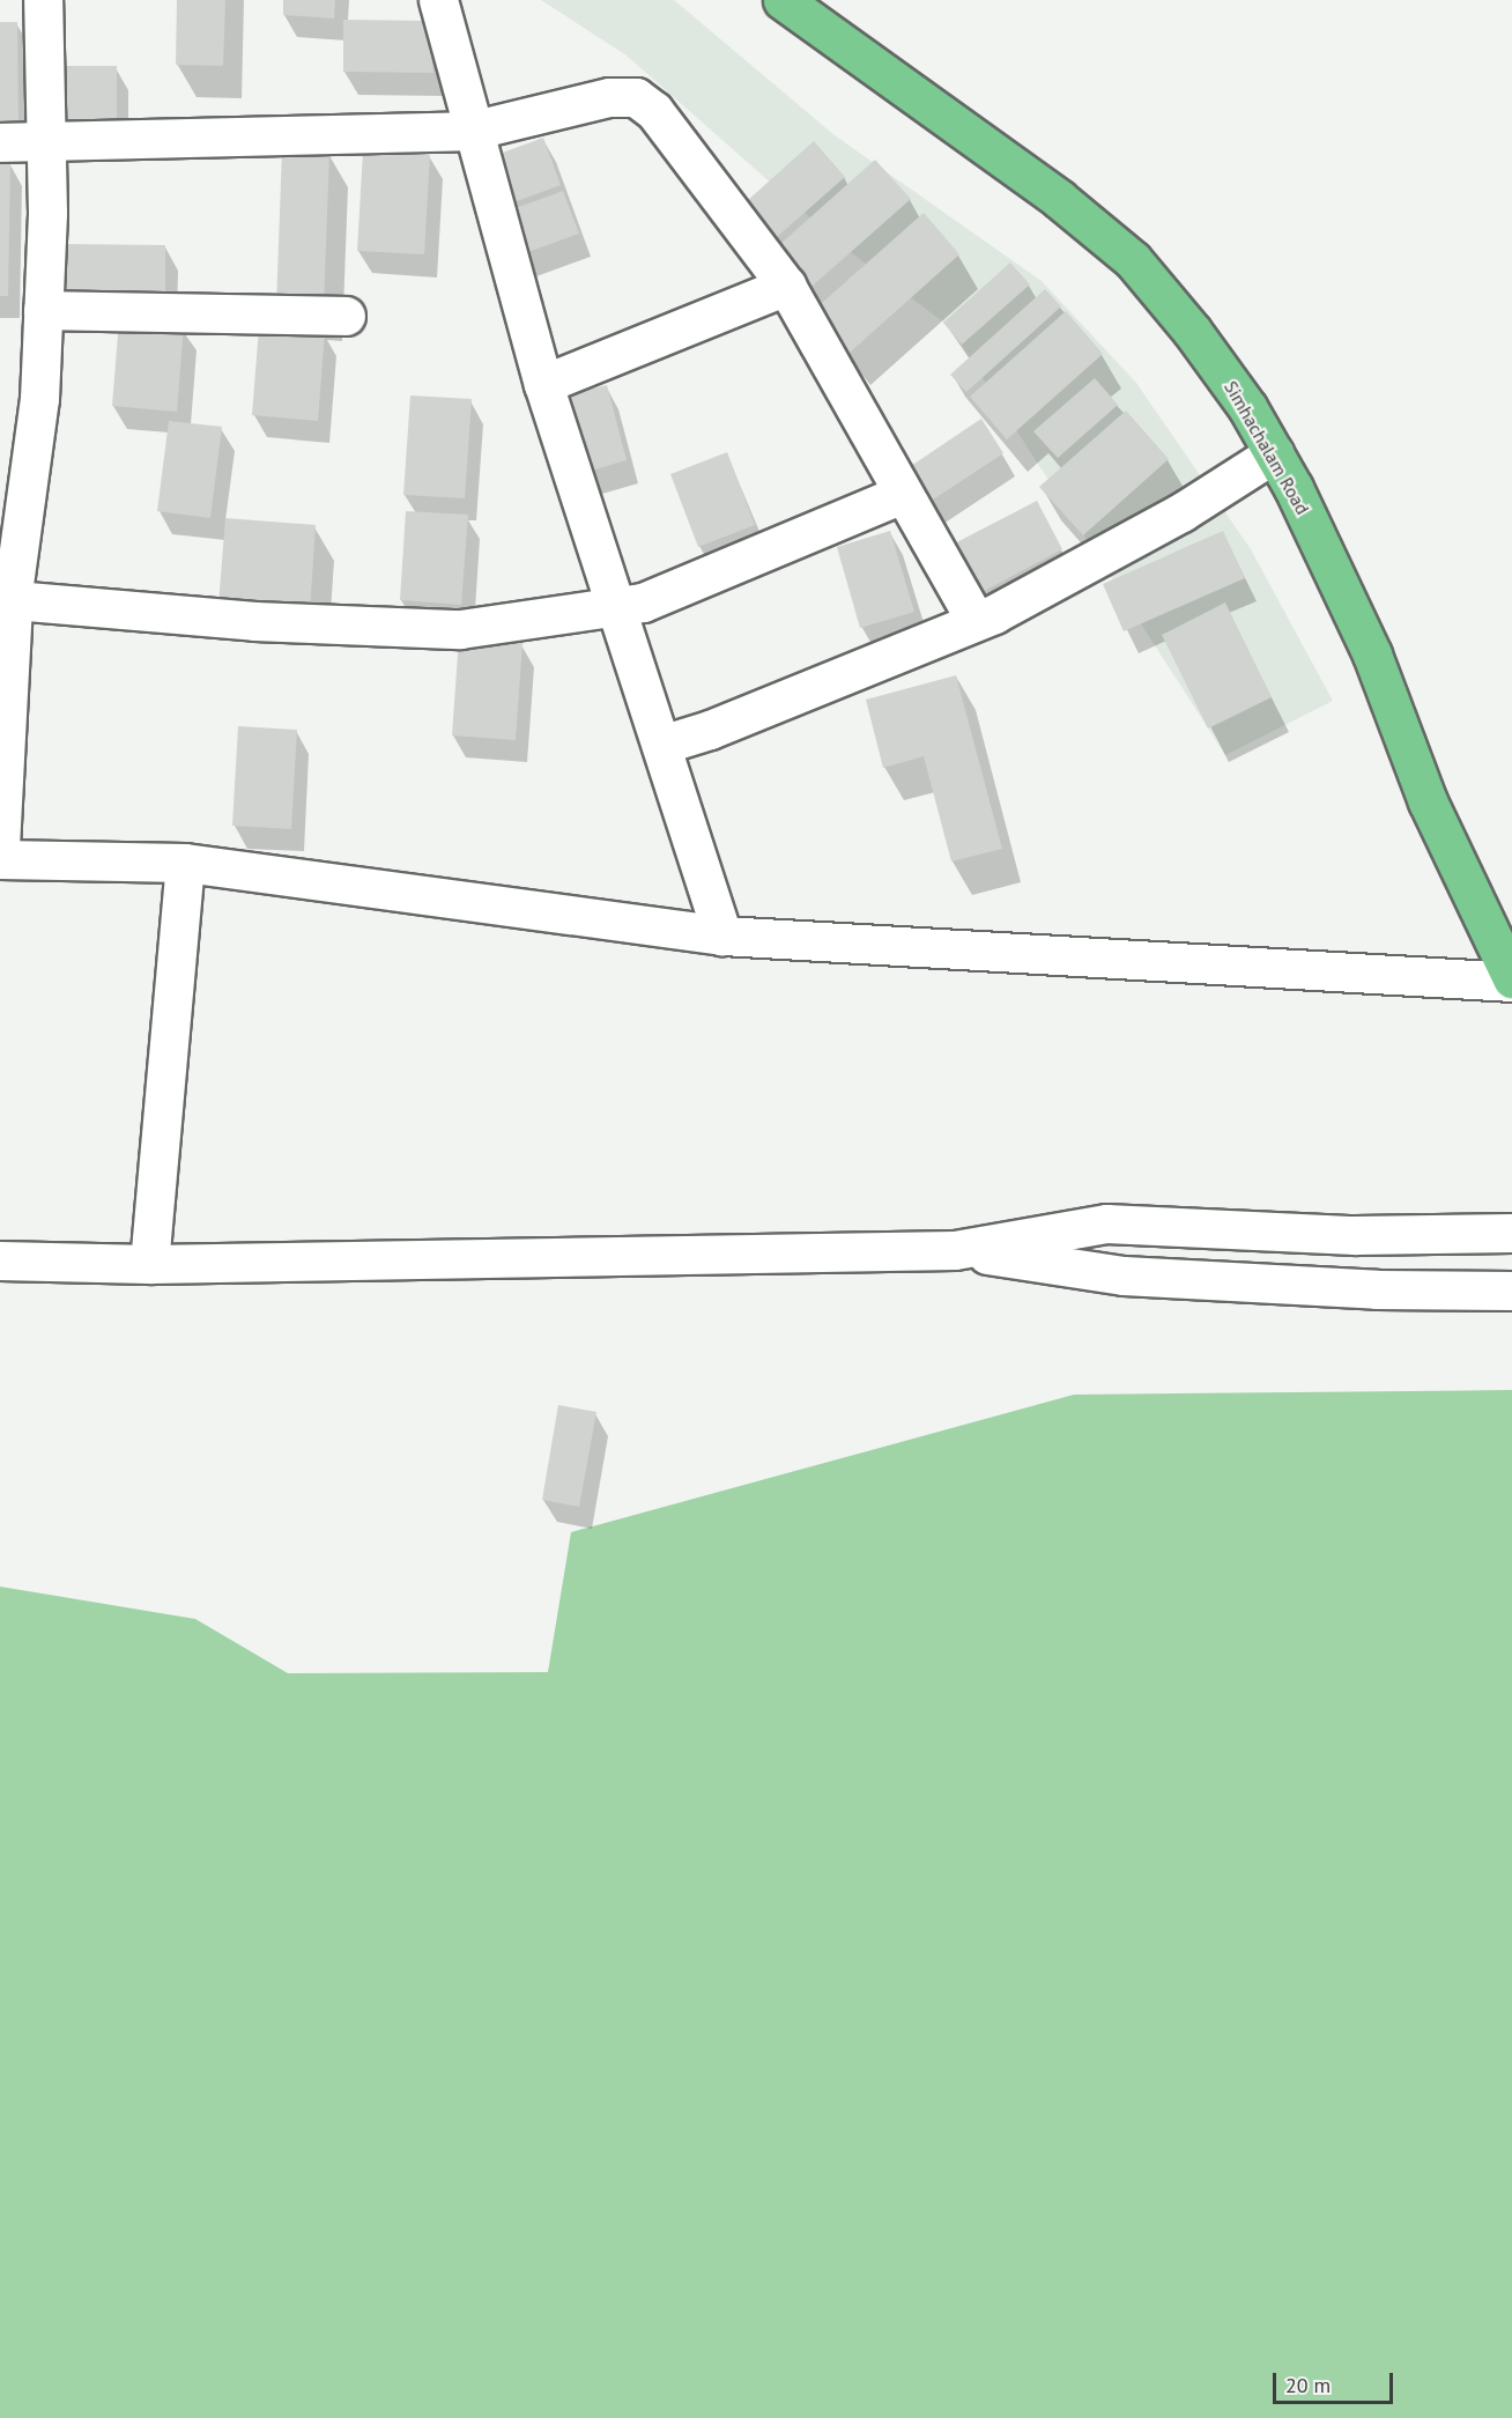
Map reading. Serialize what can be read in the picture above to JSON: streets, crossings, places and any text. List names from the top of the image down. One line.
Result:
{"streets":{"main road":["Simhachalam Road"]},"scale_bar":"20 m"}
